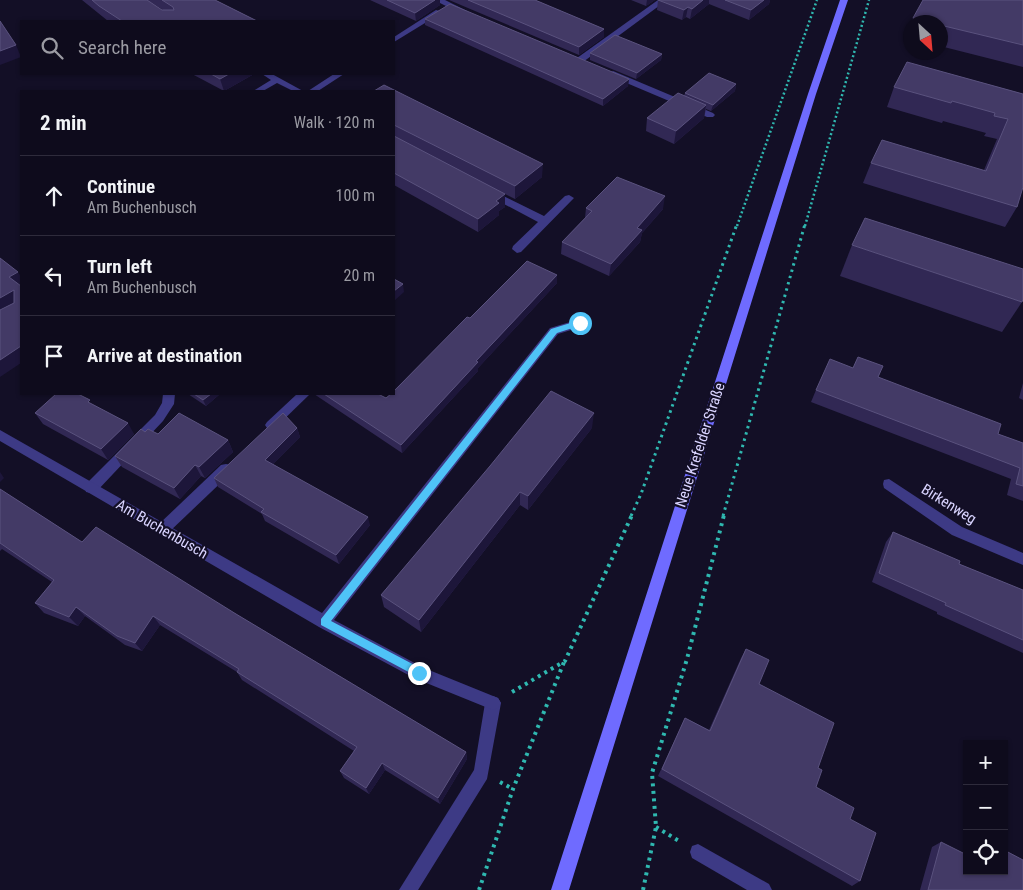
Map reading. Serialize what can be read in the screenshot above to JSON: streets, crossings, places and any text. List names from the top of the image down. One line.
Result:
{"streets":{"main road":["Neue Krefelder Straße"],"street":["Birkenweg","Am Buchenbusch"]},"north":"bottom right","page":{"search":"Search here","heading":["2 min","Walk · 120 m"],"list":[["Continue","Am Buchenbusch","100 m"],["Turn left","Am Buchenbusch","20 m"],"Arrive at destination"],"map_buttons":["+","−"]}}
